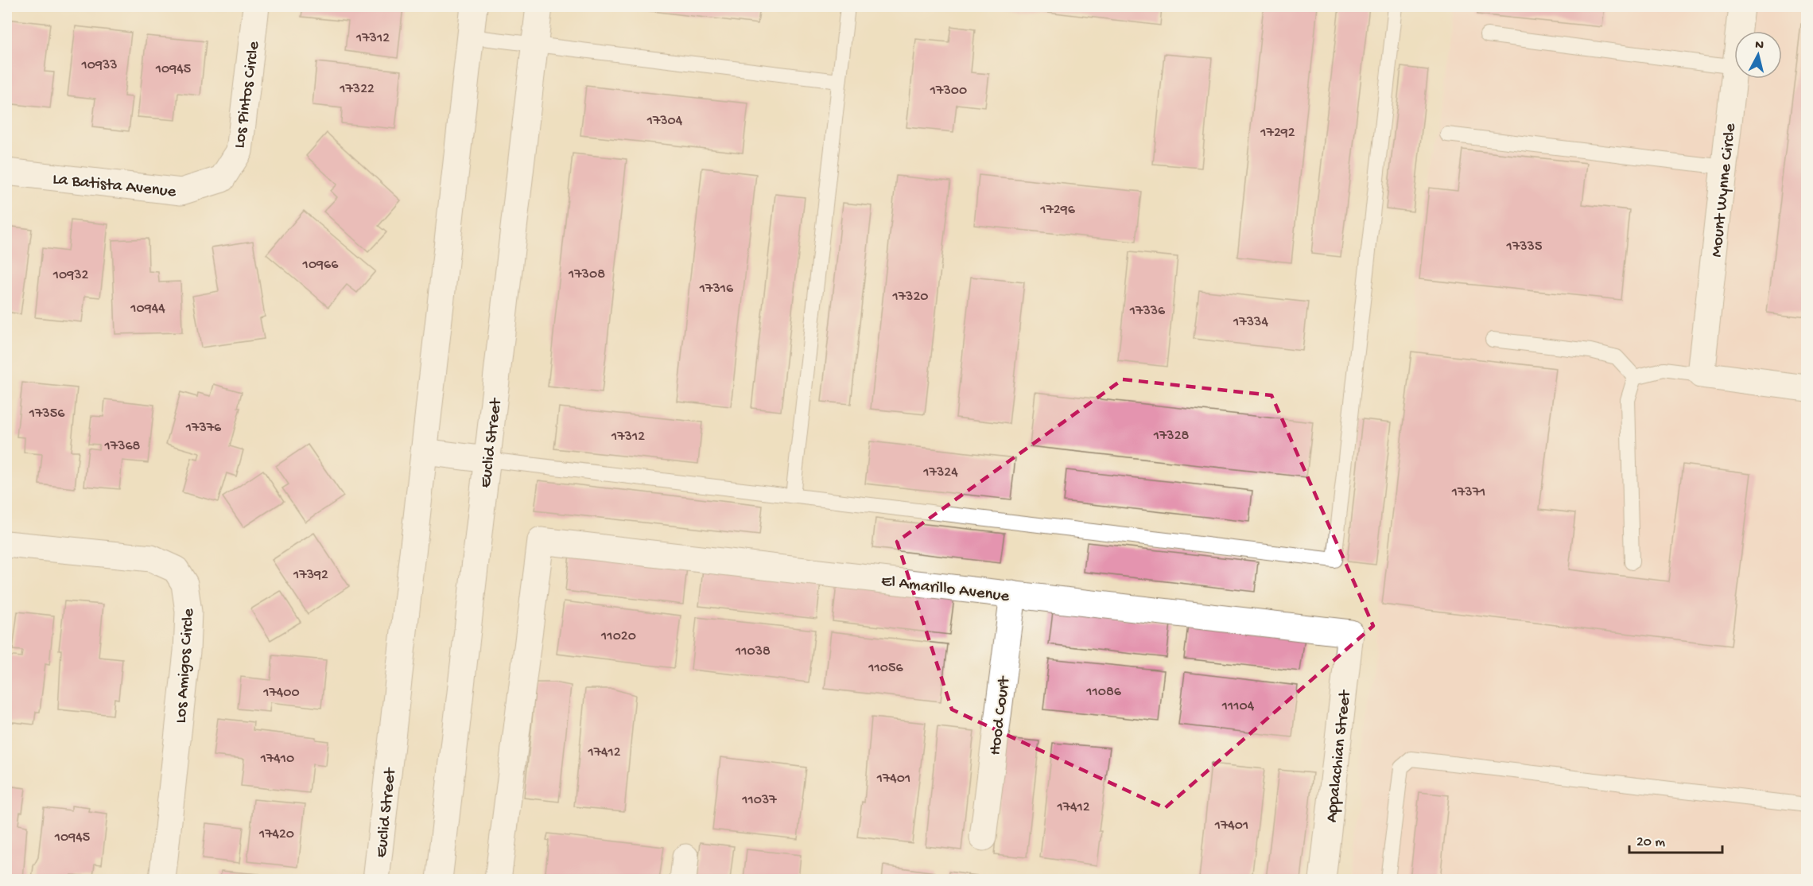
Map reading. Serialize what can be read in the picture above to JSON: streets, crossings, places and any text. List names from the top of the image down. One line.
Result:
{"streets":{"street":["Los Pintos Circle","La Batista Avenue","Mount Wynne Circle","Euclid Street","El Amarillo Avenue","Los Amigos Circle","Hood Court","Appalachian Street"]},"crossings":[["Los Pintos Circle","La Batista Avenue"],["El Amarillo Avenue","Hood Court"],["El Amarillo Avenue","Appalachian Street"]],"house_numbers":["17312","10933","10945","17322","17300","17304","17292","17296","17335","10966","17308","10932","17316","17320","10944","17336","17334","17356","17376","17328","17312","17368","17324","17371","17392","11020","11038","11056","11086","17400","11104","17412","17410","17401","11037","17412","17401","17420","10945"],"scale_bar":"20 m","north":"top"}
